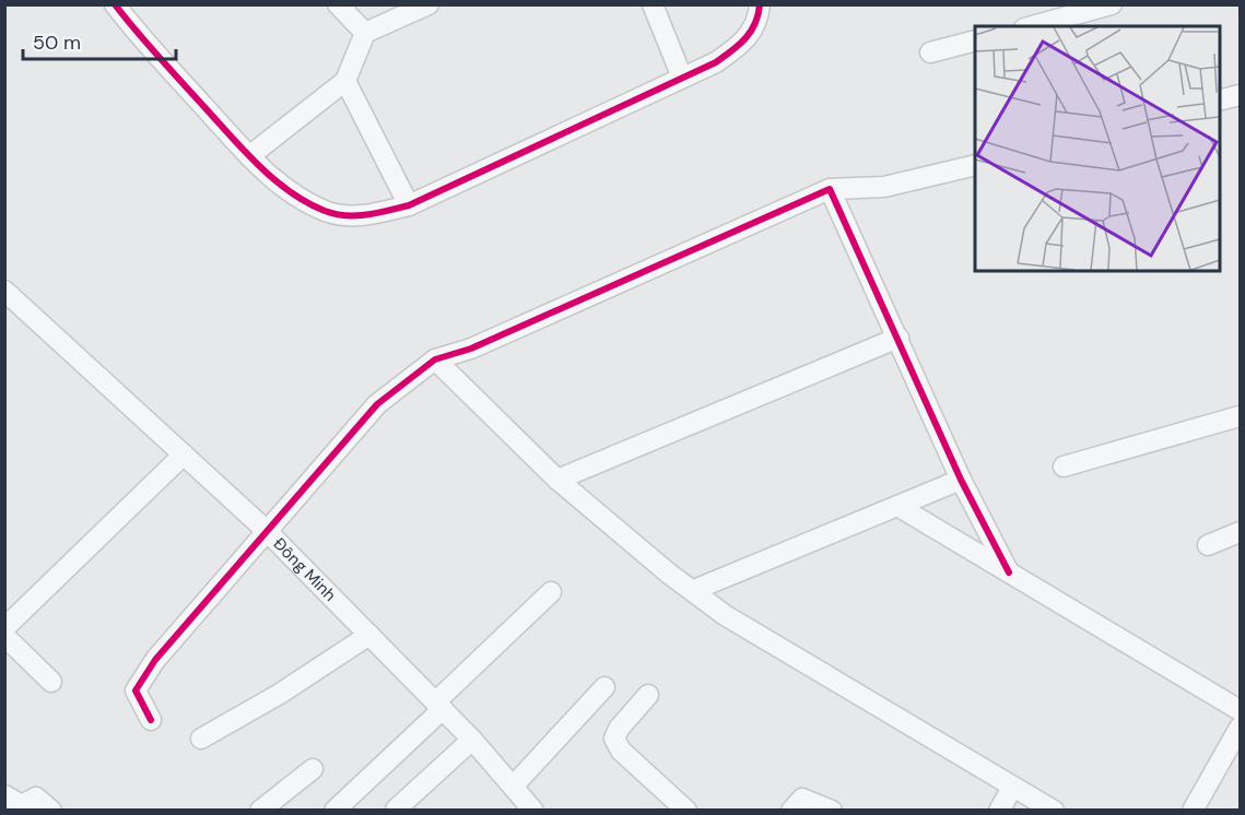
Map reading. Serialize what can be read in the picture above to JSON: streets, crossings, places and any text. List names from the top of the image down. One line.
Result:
{"streets":{"street":["Đông Minh"]},"scale_bar":"50 m"}
